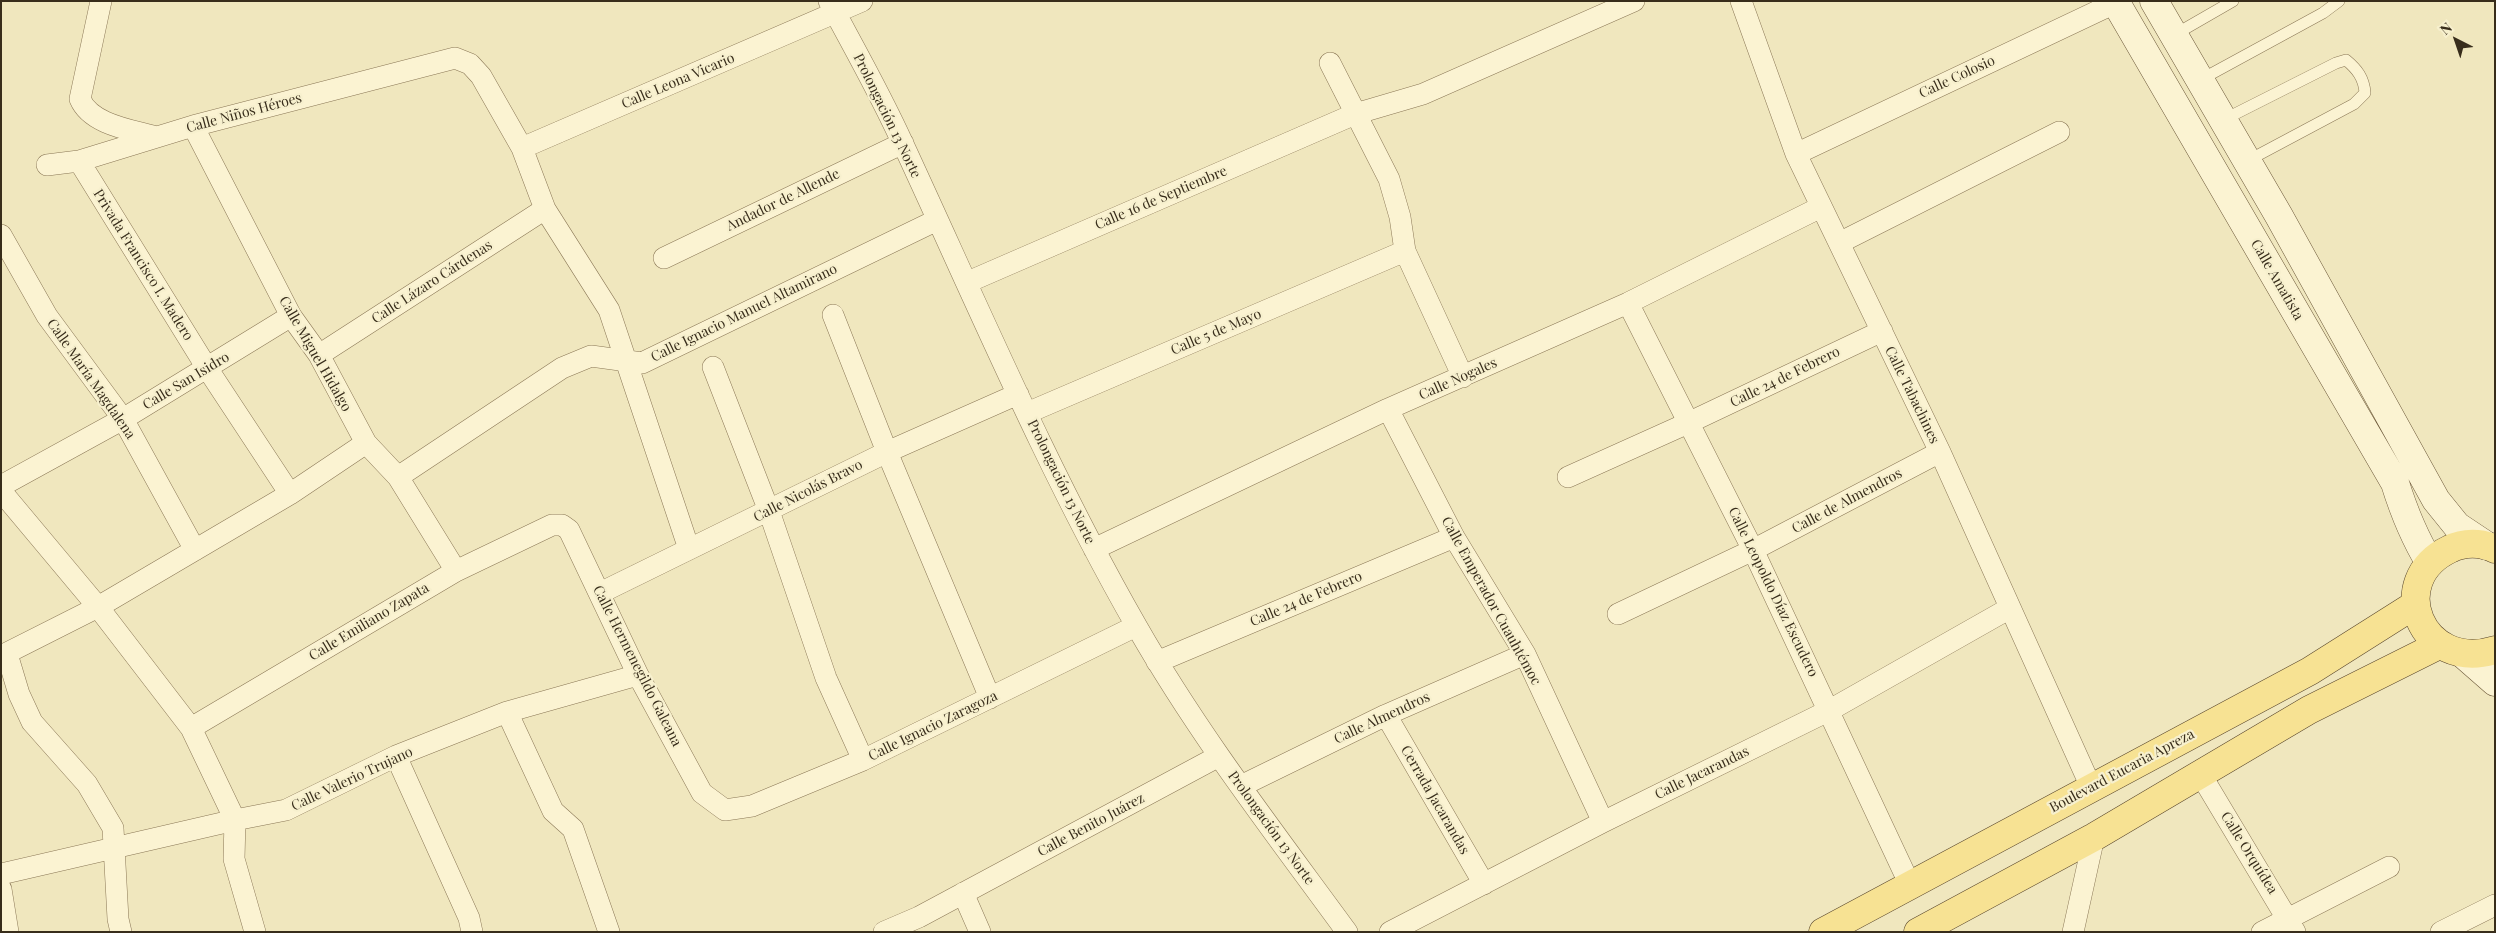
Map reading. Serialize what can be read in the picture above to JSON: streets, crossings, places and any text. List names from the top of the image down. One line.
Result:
{"streets":{"main road":["Boulevard Eucaria Apreza"],"street":["Calle Colosio","Calle Leona Vicario","Calle Niños Héroes","Prolongación 13 Norte","Calle 16 de Septiembre","Andador de Allende","Privada Francisco I. Madero","Calle Amatista","Calle Lázaro Cárdenas","Calle Ignacio Manuel Altamirano","Calle 5 de Mayo","Calle Miguel Hidalgo","Calle 24 de Febrero","Calle María Magdalena","Calle Nogales","Calle San Isidro","Calle Tabachines","Calle Nicolás Bravo","Calle de Almendros","Calle Leopoldo Díaz Escudero","Calle Emperador Cuauhtémoc","Calle Emiliano Zapata","Calle Hermenegildo Galeana","Calle Almendros","Calle Ignacio Zaragoza","Calle Jacarandas","Calle Valerio Trujano","Cerrada Jacarandas","Calle Benito Juárez","Calle Orquídea"]},"crossings":[["Calle Colosio","Calle Amatista"],["Calle Colosio","Calle Tabachines"],["Calle Leona Vicario","Calle Niños Héroes"],["Calle Leona Vicario","Prolongación 13 Norte"],["Calle Niños Héroes","Privada Francisco I. Madero"],["Calle Niños Héroes","Calle Lázaro Cárdenas"],["Calle Niños Héroes","Calle Ignacio Manuel Altamirano"],["Calle Niños Héroes","Calle Miguel Hidalgo"],["Calle Niños Héroes","Calle Nicolás Bravo"],["Prolongación 13 Norte","Calle 16 de Septiembre"],["Prolongación 13 Norte","Andador de Allende"],["Prolongación 13 Norte","Calle Ignacio Manuel Altamirano"],["Prolongación 13 Norte","Calle 5 de Mayo"],["Prolongación 13 Norte","Calle 24 de Febrero"],["Prolongación 13 Norte","Calle Nogales"],["Prolongación 13 Norte","Calle Nicolás Bravo"],["Prolongación 13 Norte","Calle Almendros"],["Prolongación 13 Norte","Calle Ignacio Zaragoza"],["Prolongación 13 Norte","Calle Benito Juárez"],["Privada Francisco I. Madero","Calle San Isidro"],["Calle Lázaro Cárdenas","Calle Miguel Hidalgo"],["Calle Ignacio Manuel Altamirano","Calle Miguel Hidalgo"],["Calle Miguel Hidalgo","Calle San Isidro"],["Calle Miguel Hidalgo","Calle Emiliano Zapata"],["Calle 24 de Febrero","Calle Tabachines"],["Calle 24 de Febrero","Calle Leopoldo Díaz Escudero"],["Calle 24 de Febrero","Calle Emperador Cuauhtémoc"],["Calle María Magdalena","Calle San Isidro"],["Calle Nogales","Calle Tabachines"],["Calle Nogales","Calle Leopoldo Díaz Escudero"],["Calle Nogales","Calle Emperador Cuauhtémoc"],["Calle Tabachines","Calle de Almendros"],["Calle Tabachines","Boulevard Eucaria Apreza"],["Calle Tabachines","Calle Jacarandas"],["Calle Nicolás Bravo","Calle Hermenegildo Galeana"],["Calle de Almendros","Calle Leopoldo Díaz Escudero"],["Calle Leopoldo Díaz Escudero","Boulevard Eucaria Apreza"],["Calle Leopoldo Díaz Escudero","Calle Jacarandas"],["Calle Emperador Cuauhtémoc","Calle Almendros"],["Calle Emperador Cuauhtémoc","Calle Jacarandas"],["Calle Emiliano Zapata","Calle Hermenegildo Galeana"],["Calle Hermenegildo Galeana","Calle Ignacio Zaragoza"],["Calle Hermenegildo Galeana","Calle Valerio Trujano"],["Calle Almendros","Cerrada Jacarandas"],["Calle Jacarandas","Cerrada Jacarandas"]],"north":"top left"}
